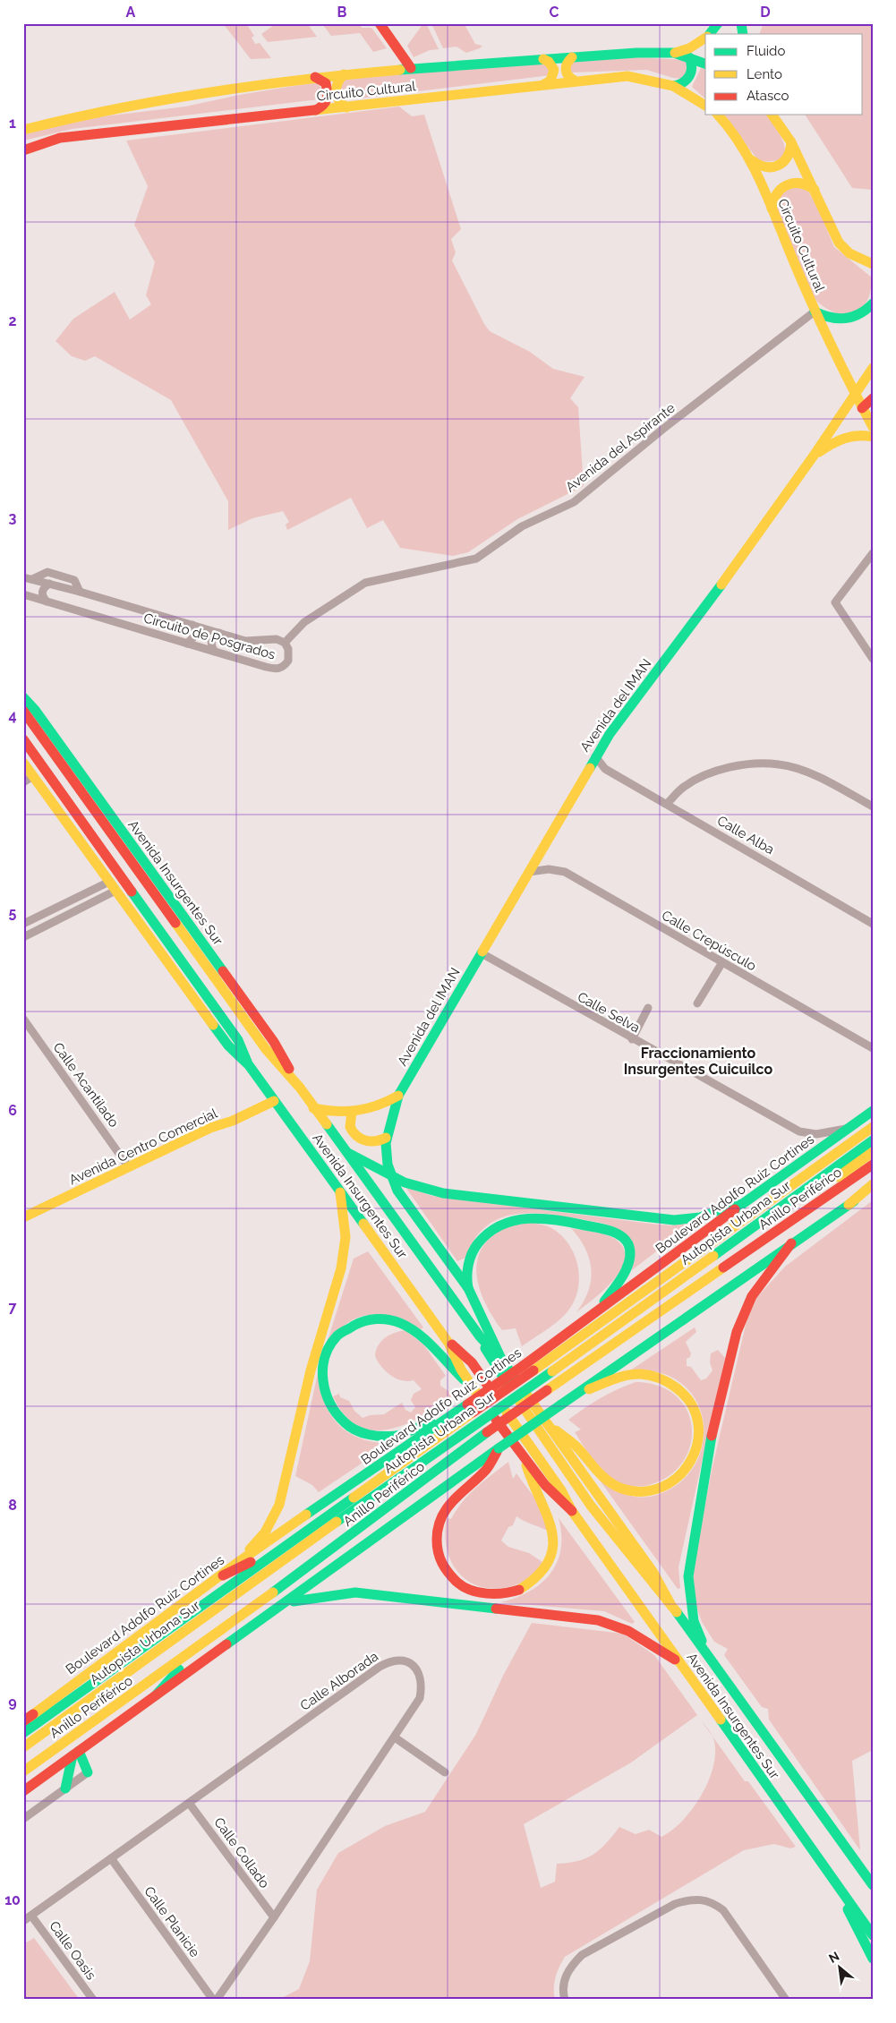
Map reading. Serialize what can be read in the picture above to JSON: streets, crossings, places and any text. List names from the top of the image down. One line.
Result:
{"streets":{"main road":["Circuito Cultural","Avenida del IMAN","Avenida Insurgentes Sur","Avenida Centro Comercial","Boulevard Adolfo Ruiz Cortines","Anillo Periférico","Autopista Urbana Sur"],"street":["Avenida del Aspirante","Circuito de Posgrados","Calle Alba","Calle Crepúsculo","Calle Selva","Calle Acantilado","Calle Alborada","Calle Collado","Calle Planicie","Calle Oasis"]},"crossings":[["Circuito Cultural","Avenida del Aspirante"],["Circuito Cultural","Avenida del IMAN"],["Avenida del Aspirante","Circuito de Posgrados"],["Avenida del IMAN","Calle Alba"],["Avenida del IMAN","Avenida Insurgentes Sur"],["Avenida del IMAN","Calle Crepúsculo"],["Avenida del IMAN","Calle Selva"],["Avenida Insurgentes Sur","Avenida Centro Comercial"],["Calle Selva","Boulevard Adolfo Ruiz Cortines"],["Calle Acantilado","Avenida Centro Comercial"],["Boulevard Adolfo Ruiz Cortines","Anillo Periférico"],["Calle Alborada","Calle Collado"],["Calle Alborada","Calle Planicie"],["Calle Alborada","Calle Oasis"]],"districts":["Fraccionamiento Insurgentes Cuicuilco"],"legend":["Fluido","Lento","Atasco"],"north":"top left","grid":{"columns":["A","B","C","D"],"rows":["1","2","3","4","5","6","7","8","9","10"]}}
